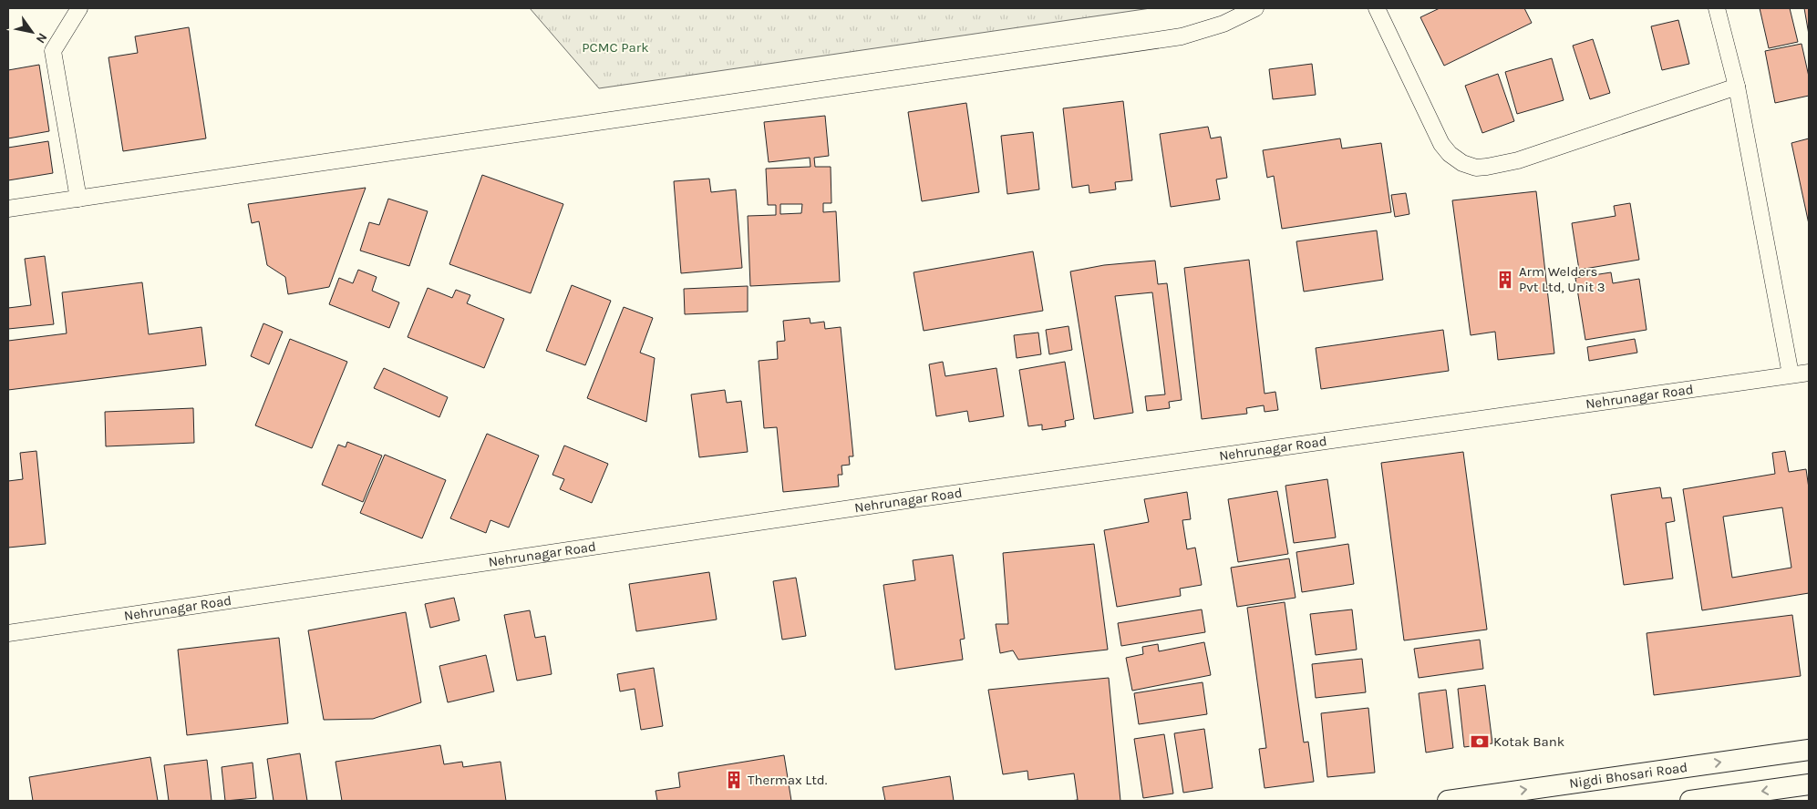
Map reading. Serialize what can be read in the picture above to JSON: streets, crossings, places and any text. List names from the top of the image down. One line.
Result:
{"streets":{"main road":["Nigdi Bhosari Road"],"street":["Nehrunagar Road"]},"parks":["PCMC Park"],"places":{"building":["Arm Welders Pvt Ltd, Unit 3","Thermax Ltd."],"bank":["Kotak Bank"]},"north":"bottom right"}
